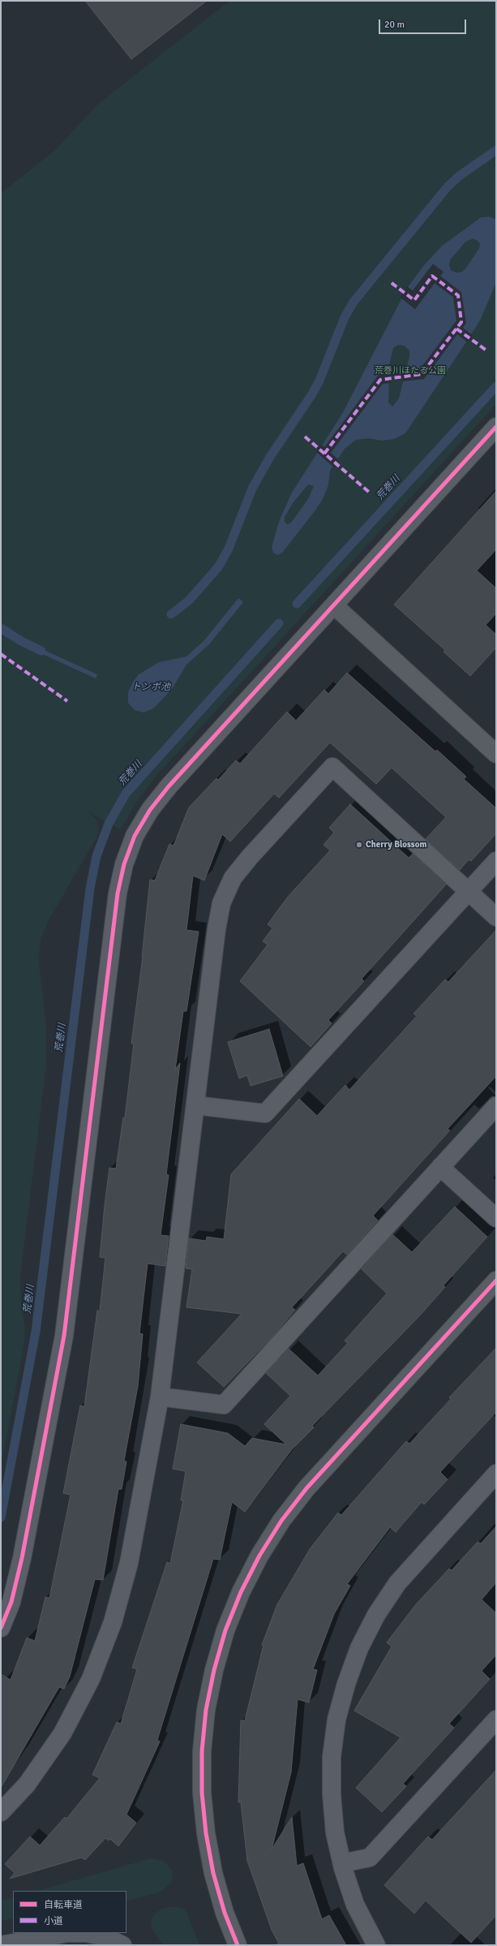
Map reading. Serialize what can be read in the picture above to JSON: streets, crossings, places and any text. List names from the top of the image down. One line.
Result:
{"water":["荒巻川","トンボ池"],"parks":["荒巻川ほたる公園"],"places":["Cherry Blossom"],"legend":["自転車道","小道"],"scale_bar":"20 m"}
